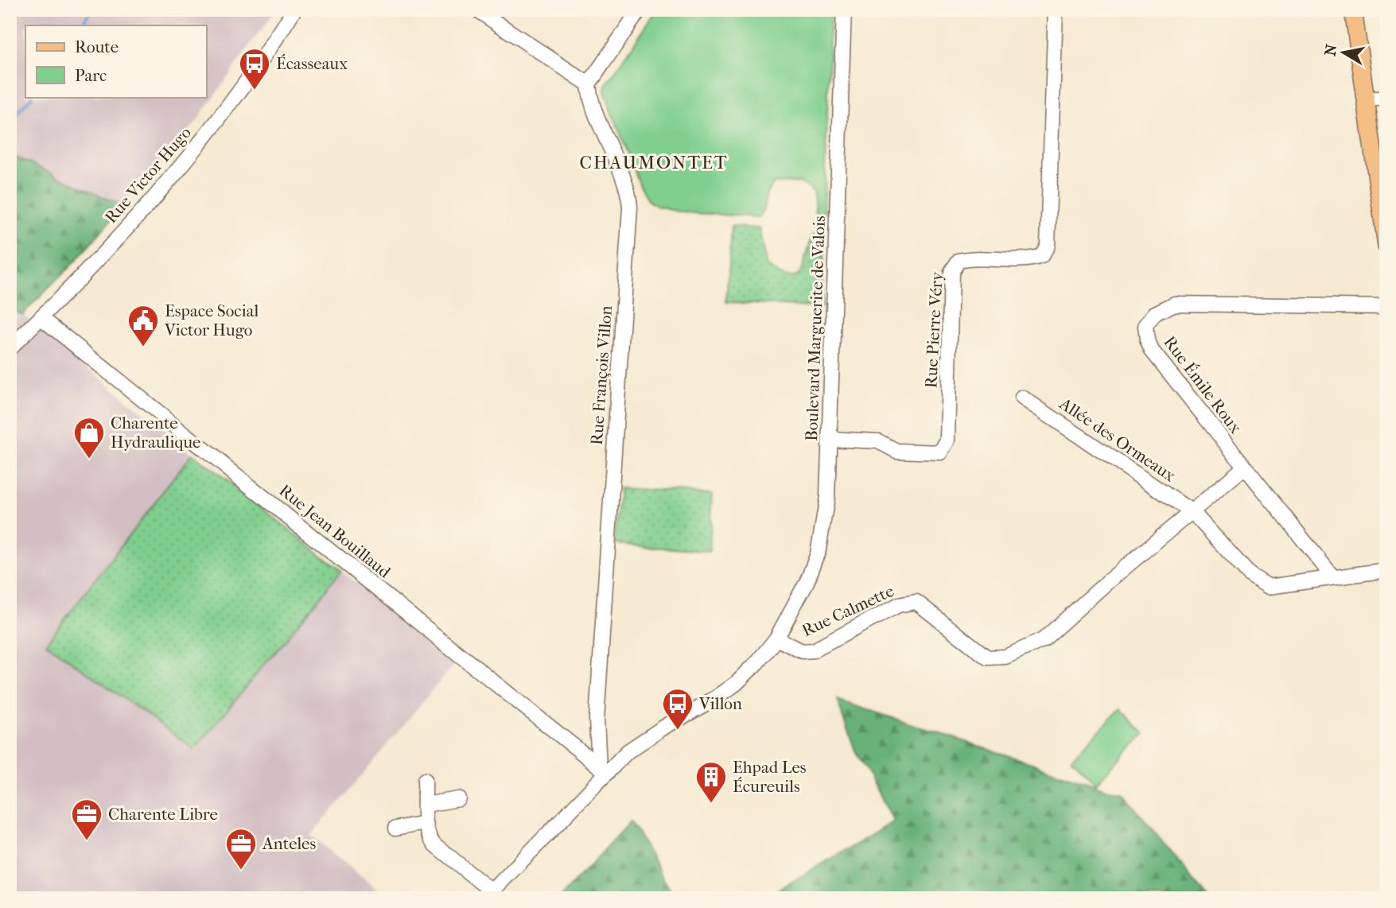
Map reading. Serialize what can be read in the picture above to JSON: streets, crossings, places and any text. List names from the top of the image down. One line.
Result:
{"streets":{"street":["Rue Victor Hugo","Boulevard Marguerite de Valois","Rue Pierre Véry","Rue François Villon","Rue Émile Roux","Allée des Ormeaux","Rue Jean Bouillaud","Rue Calmette"]},"crossings":[["Rue Victor Hugo","Rue Jean Bouillaud"],["Boulevard Marguerite de Valois","Rue Pierre Véry"],["Boulevard Marguerite de Valois","Rue Calmette"],["Rue François Villon","Rue Jean Bouillaud"],["Rue Émile Roux","Allée des Ormeaux"],["Rue Émile Roux","Rue Calmette"],["Allée des Ormeaux","Rue Calmette"]],"districts":["CHAUMONTET"],"places":{"bus stop":["Écasseaux","Villon"],"public building":["Espace Social Victor Hugo"],"shop":["Charente Hydraulique"],"building":["Ehpad Les Écureuils"],"office":["Charente Libre","Anteles"]},"legend":["Route","Parc"],"north":"left"}
